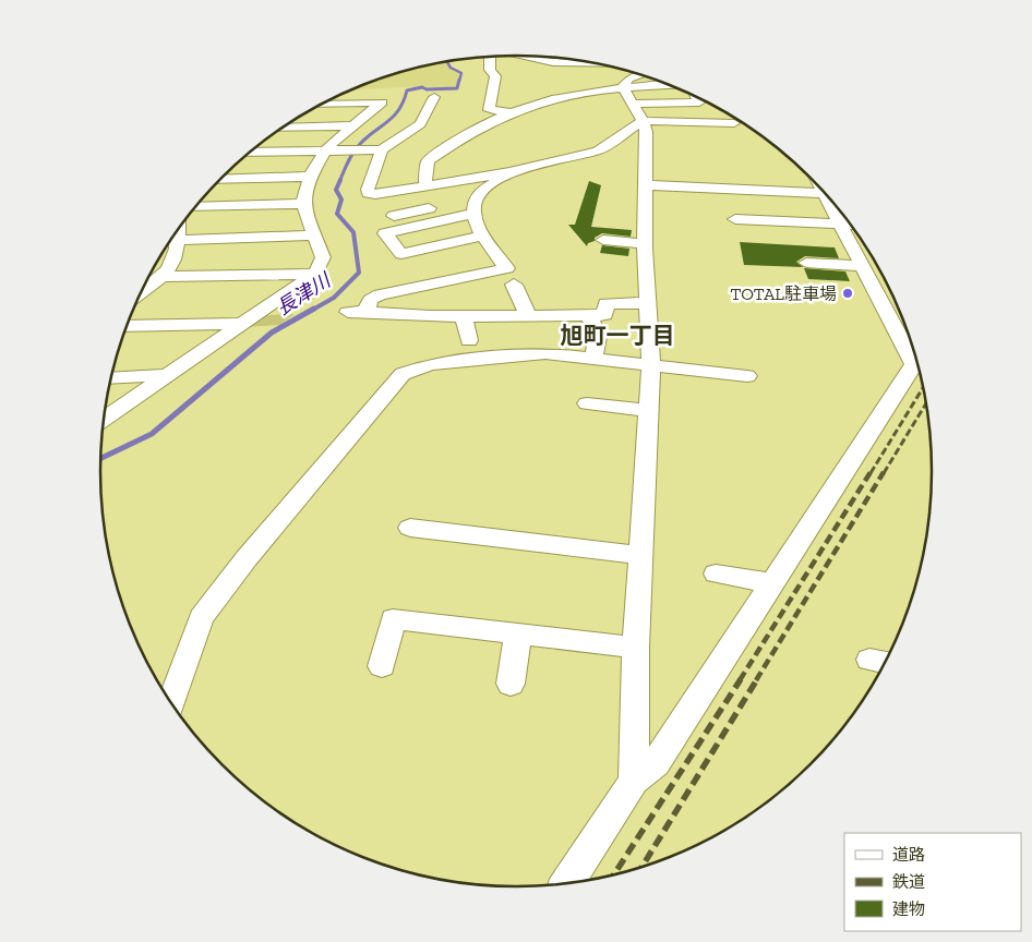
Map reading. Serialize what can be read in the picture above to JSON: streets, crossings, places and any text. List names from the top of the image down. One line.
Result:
{"districts":["旭町一丁目"],"water":["長津川"],"places":["TOTAL駐車場"],"legend":["道路","鉄道","建物"]}
